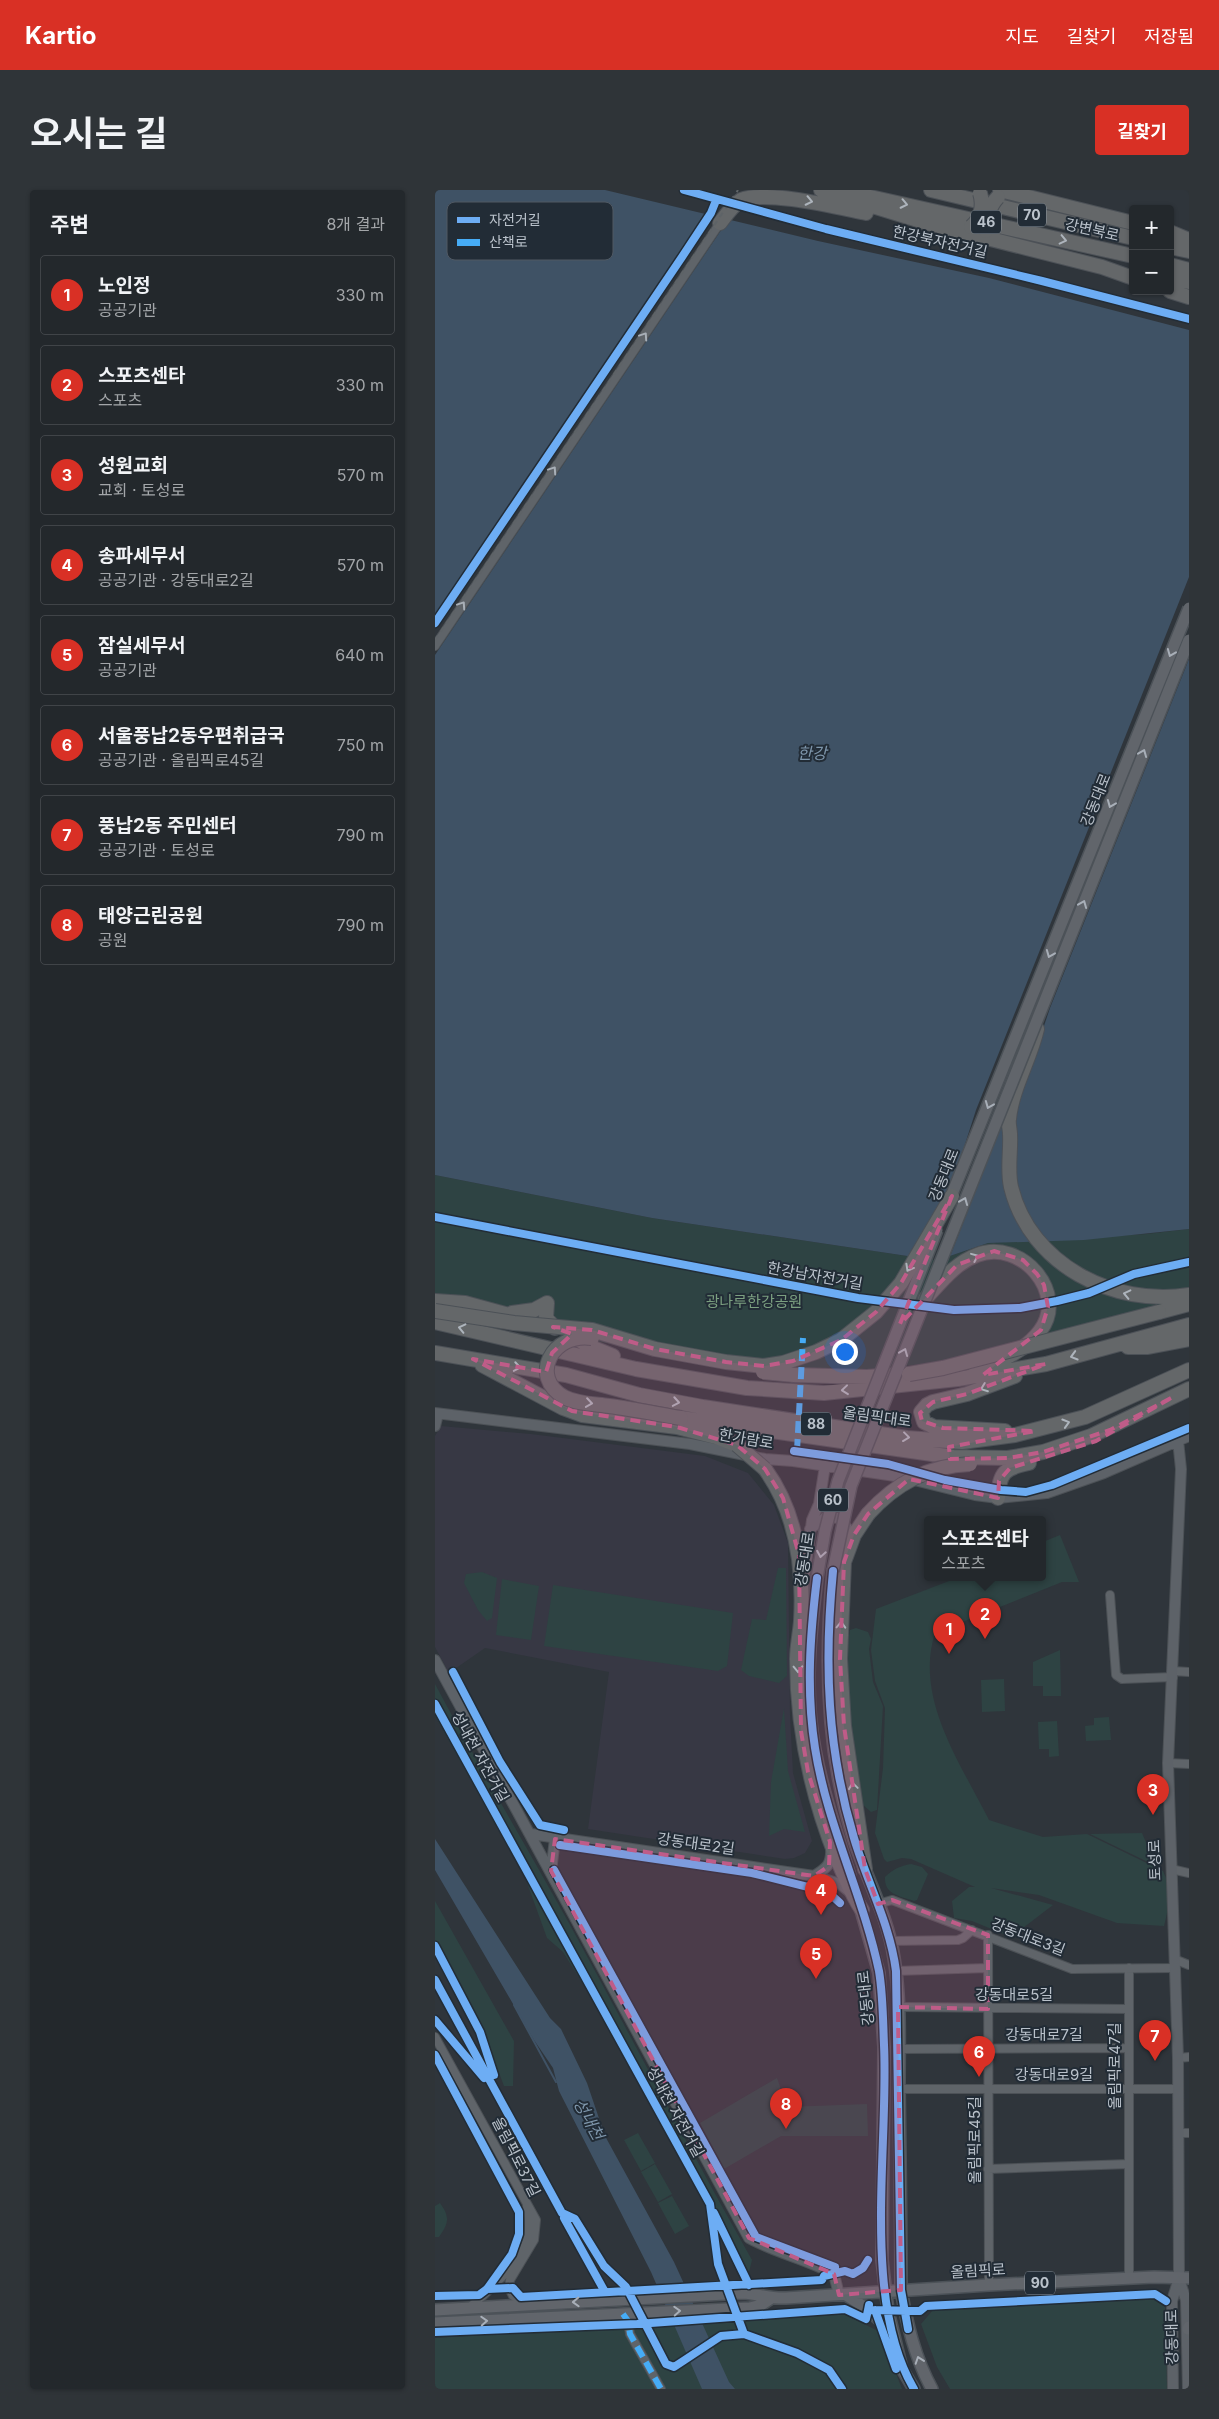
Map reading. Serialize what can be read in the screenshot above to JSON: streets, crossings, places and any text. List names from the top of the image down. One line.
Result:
{"streets":{"highway":["70","46","강변북로","올림픽대로","88"],"main road":["강동대로","60","올림픽로","90"],"street":["한가람로","강동대로2길","토성로","강동대로3길","강동대로5길","강동대로7길","올림픽로47길","강동대로9길","올림픽로45길","올림픽로37길"],"cycle path":["한강북자전거길","한강남자전거길","성내천 자전거길"]},"crossings":[["강동대로","토성로"],["강동대로","강동대로3길"],["강동대로","강동대로5길"],["강동대로","강동대로7길"],["강동대로","강동대로9길"],["강동대로","올림픽로"],["한가람로","토성로"],["토성로","강동대로3길"],["토성로","강동대로9길"],["토성로","올림픽로"],["강동대로3길","올림픽로47길"],["강동대로3길","올림픽로45길"],["강동대로5길","올림픽로47길"],["강동대로5길","올림픽로45길"],["강동대로7길","올림픽로47길"],["강동대로7길","올림픽로45길"],["올림픽로47길","강동대로9길"],["올림픽로47길","올림픽로"],["강동대로9길","올림픽로45길"],["올림픽로45길","올림픽로"],["올림픽로37길","올림픽로"]],"water":["한강","성내천"],"parks":["광나루한강공원"],"legend":["자전거길","산책로"],"page":{"header":"Kartio","nav":["지도","길찾기","저장됨"],"title":"오시는 길","buttons":"길찾기","heading":["주변","8개 결과"],"map_buttons":["+","−"],"list":[{"mark":"1","name":"노인정","note":"공공기관","value":"330 m"},{"mark":"2","name":"스포츠센타","note":"스포츠","value":"330 m"},{"mark":"3","name":"성원교회","note":"교회 · 토성로","value":"570 m"},{"mark":"4","name":"송파세무서","note":"공공기관 · 강동대로2길","value":"570 m"},{"mark":"5","name":"잠실세무서","note":"공공기관","value":"640 m"},{"mark":"6","name":"서울풍납2동우편취급국","note":"공공기관 · 올림픽로45길","value":"750 m"},{"mark":"7","name":"풍납2동 주민센터","note":"공공기관 · 토성로","value":"790 m"},{"mark":"8","name":"태양근린공원","note":"공원","value":"790 m"}],"popup":["스포츠센타","스포츠"],"pins":["2","1","3","4","5","7","6","8"]}}
